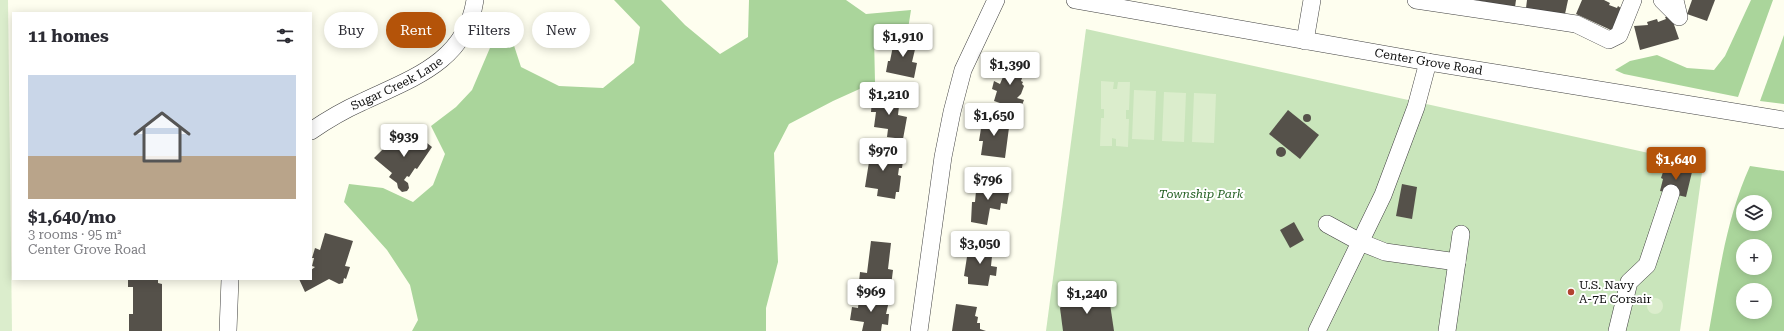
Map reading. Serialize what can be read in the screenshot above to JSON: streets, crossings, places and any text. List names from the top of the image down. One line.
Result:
{"streets":{"street":["Center Grove Road","Sugar Creek Lane"]},"parks":["Township Park"],"places":["U.S. Navy A-7E Corsair"],"page":{"chip":["Buy","Rent","Filters","New"],"heading":"11 homes","price":["$1,910","$1,390","$1,210","$1,650","$939","$970","$1,640","$796","$3,050","$969","$1,240"],"list":[{"name":"$1,640/mo","note":"3 rooms · 95 m² · Center Grove Road"}],"map_buttons":["+","−"]}}
